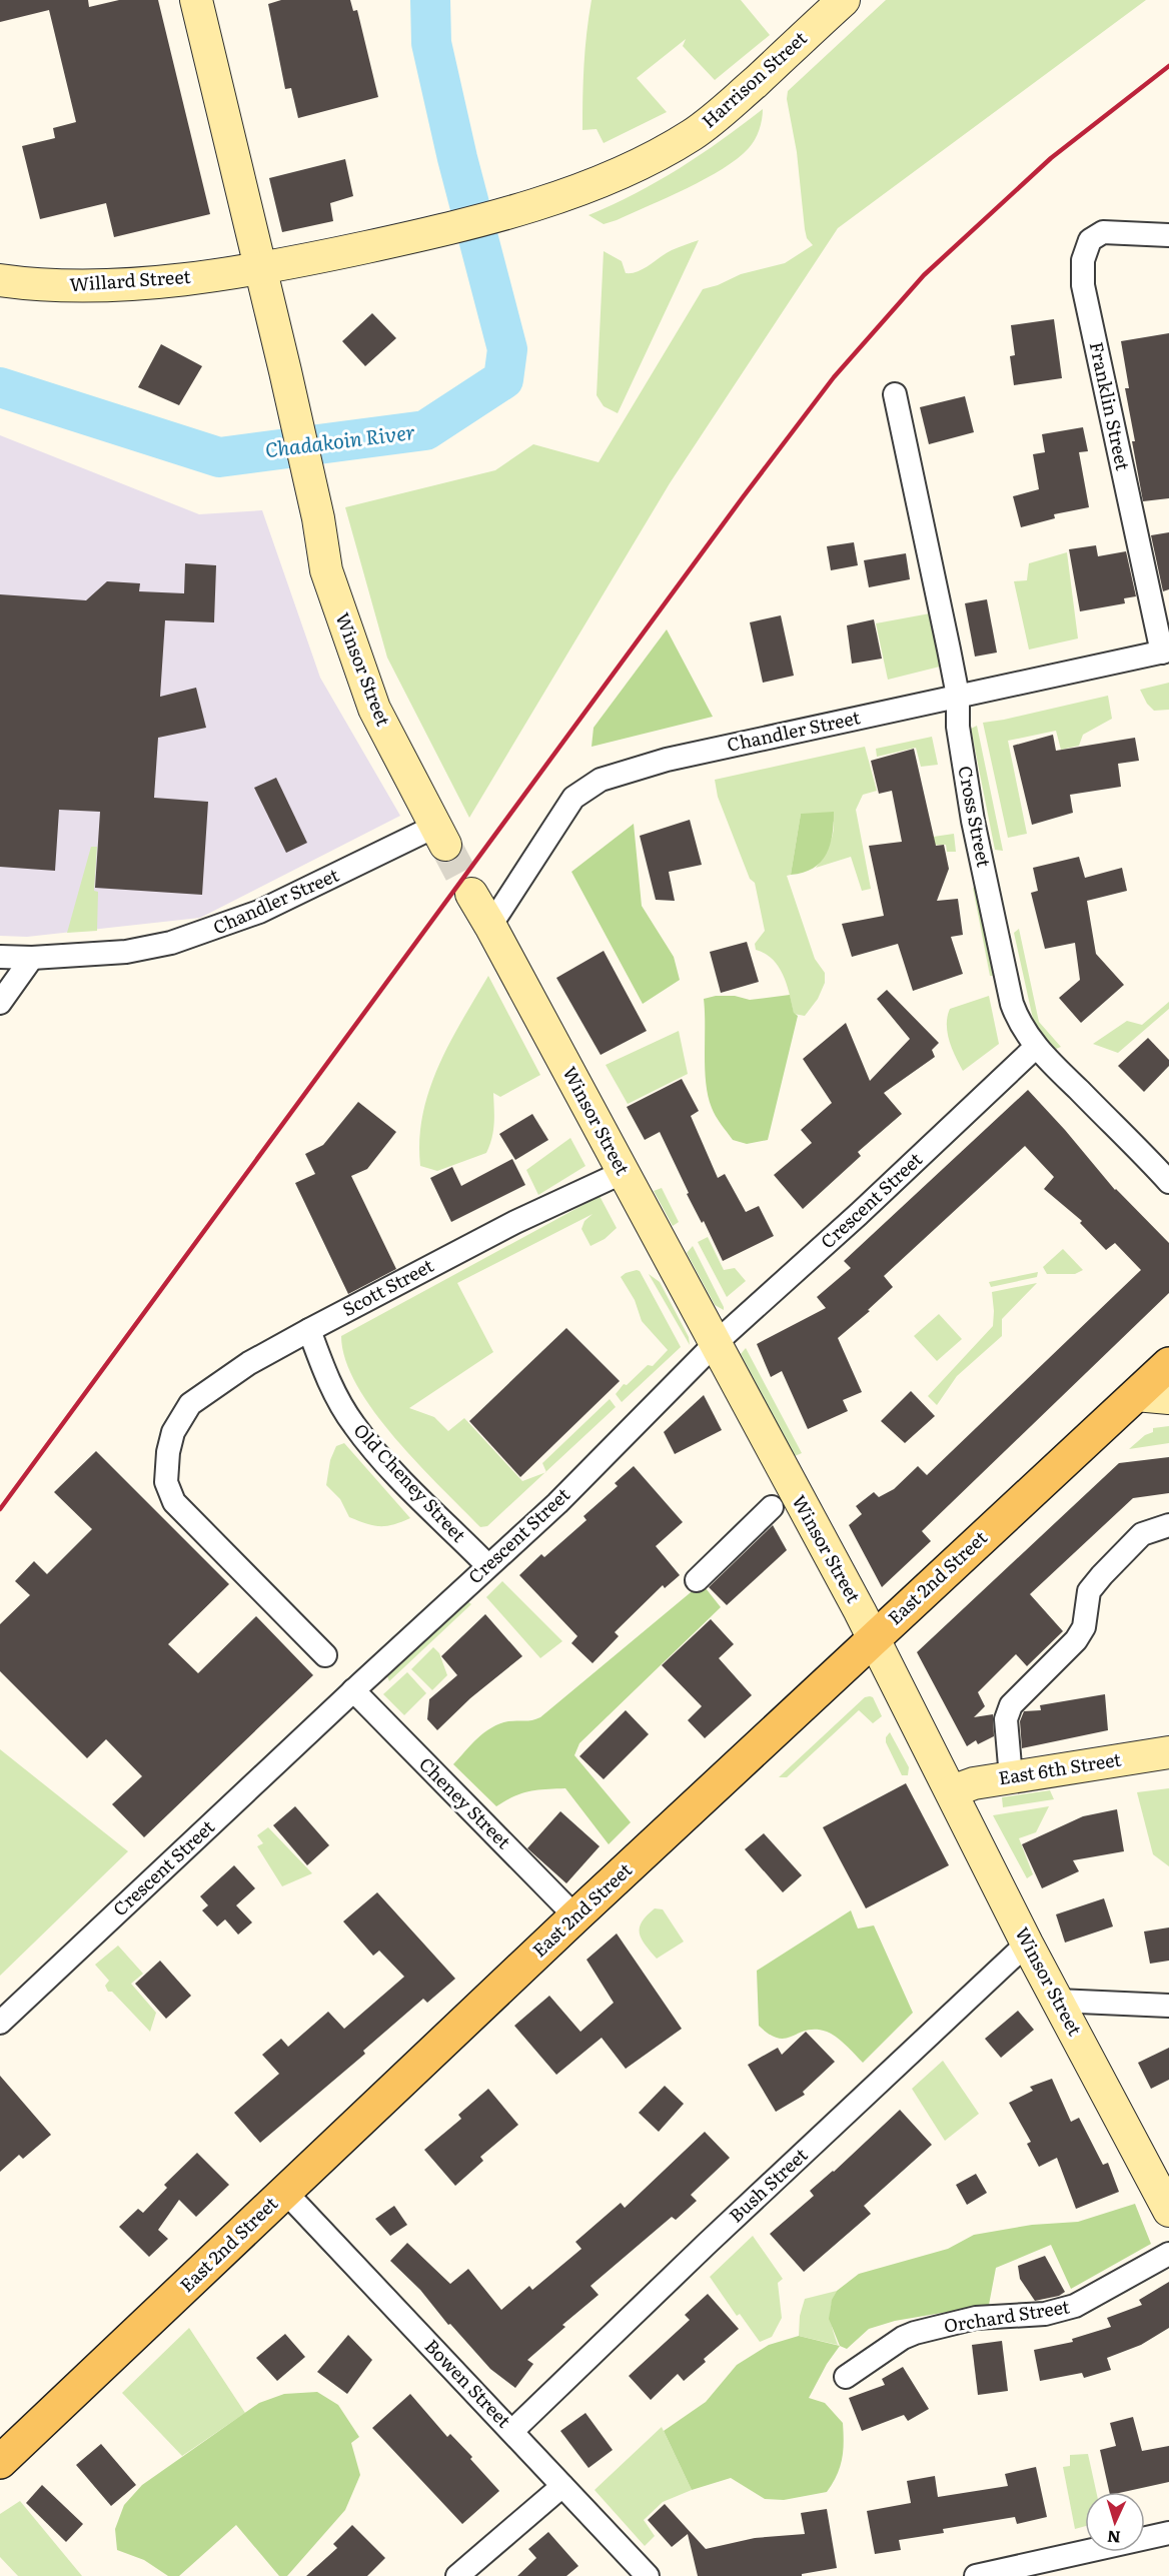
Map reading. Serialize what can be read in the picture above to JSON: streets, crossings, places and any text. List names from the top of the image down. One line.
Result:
{"streets":{"main road":["East 2nd Street"],"street":["Harrison Street","Willard Street","Franklin Street","Winsor Street","Chandler Street","Cross Street","Crescent Street","Scott Street","Old Cheney Street","East 6th Street","Cheney Street","Bush Street","Orchard Street","Bowen Street"]},"crossings":[["Harrison Street","Willard Street"],["Harrison Street","Winsor Street"],["Willard Street","Winsor Street"],["Franklin Street","Chandler Street"],["Winsor Street","Chandler Street"],["Winsor Street","Crescent Street"],["Winsor Street","Scott Street"],["Winsor Street","East 2nd Street"],["Winsor Street","East 6th Street"],["Winsor Street","Bush Street"],["Chandler Street","Cross Street"],["Cross Street","Crescent Street"],["Crescent Street","Old Cheney Street"],["Crescent Street","Cheney Street"],["Scott Street","Old Cheney Street"],["East 2nd Street","Cheney Street"],["East 2nd Street","Bowen Street"],["Bush Street","Bowen Street"]],"water":["Chadakoin River"],"north":"bottom"}
